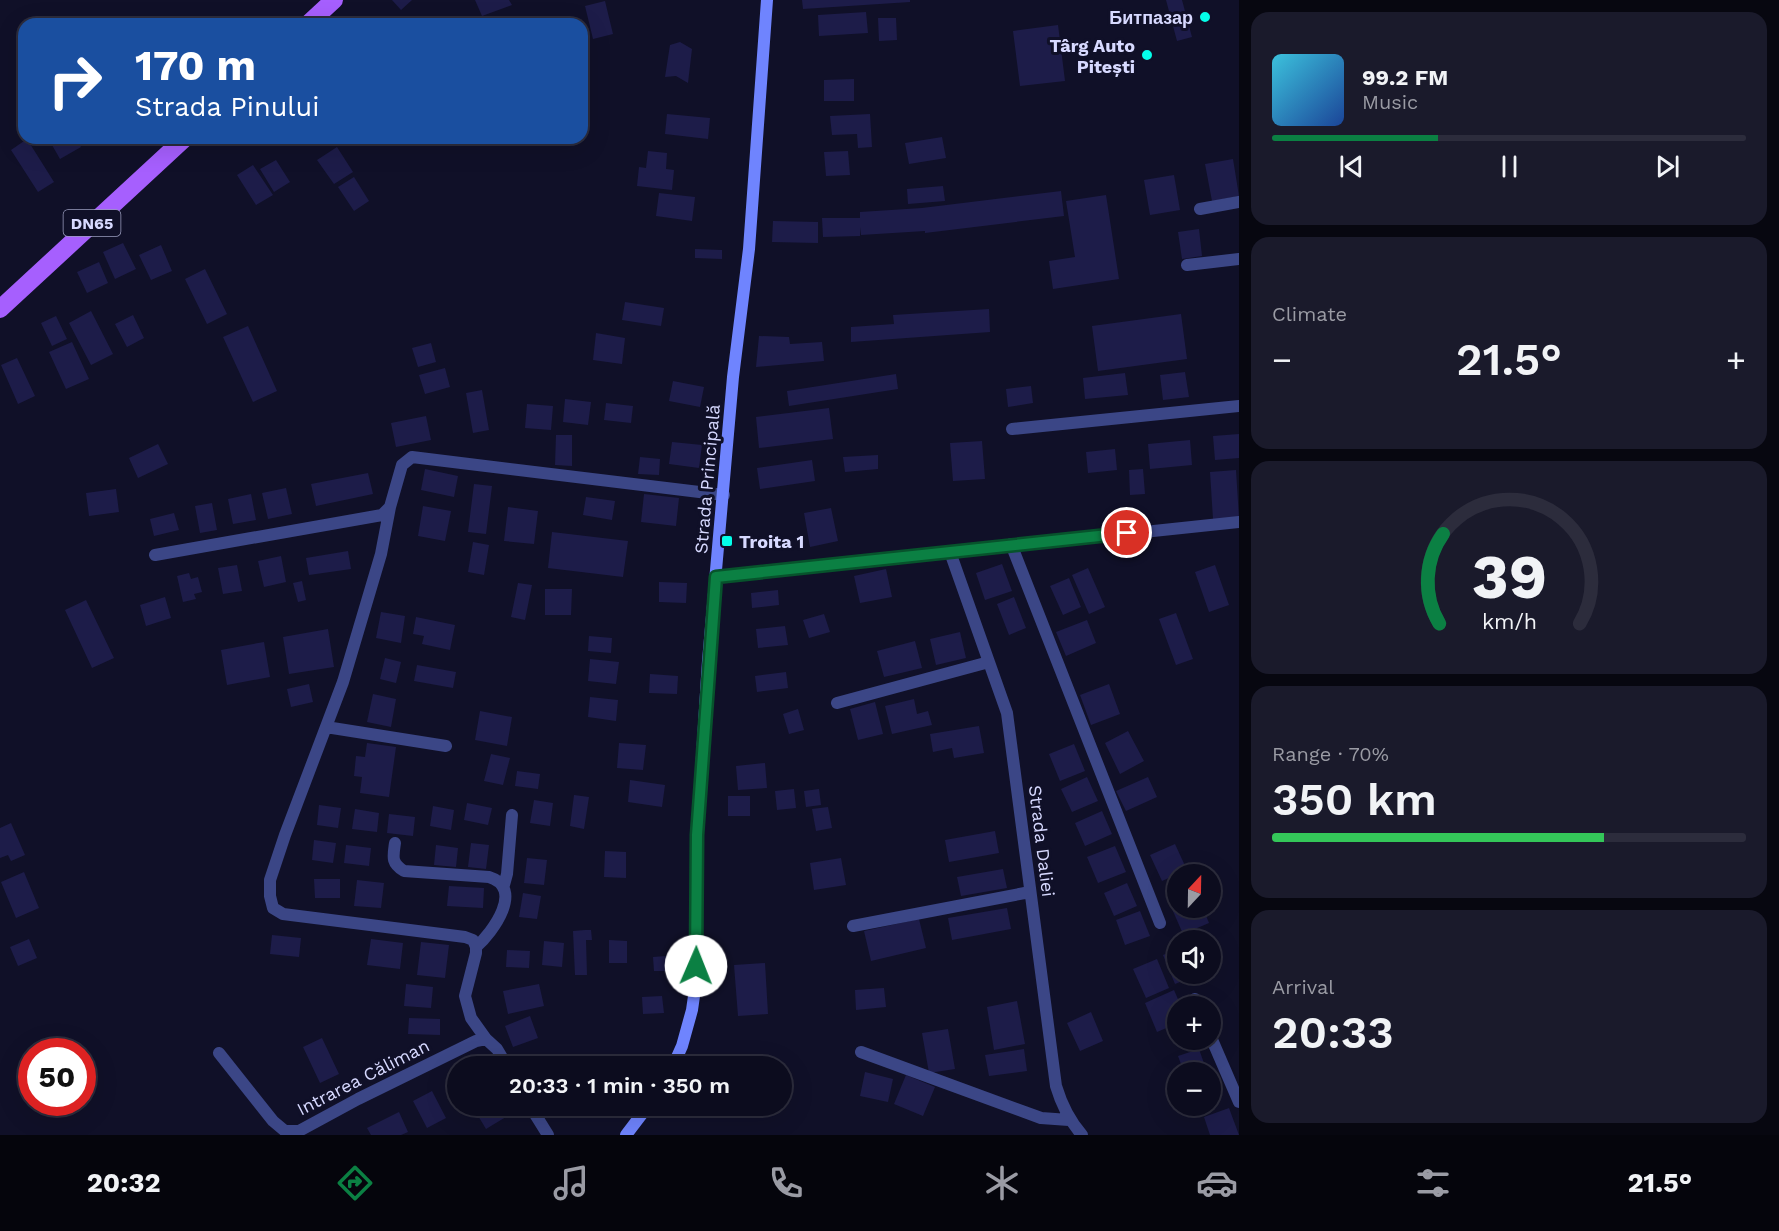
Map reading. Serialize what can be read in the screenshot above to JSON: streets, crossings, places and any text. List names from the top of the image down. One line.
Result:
{"streets":{"main road":["DN65","Strada Principală"],"street":["Strada Daliei","Intrarea Căliman"]},"places":{"other":["Битпазар","Târg Auto Pitești"],"transit":["Troita 1"]},"north":"top","page":{"turn":["170 m","Strada Pinului"],"song":["99.2 FM","Music"],"tile":["Climate",["Range · 70%","350 km"],["Arrival","20:33"]],"heat":["−","21.5°","+"],"map_buttons":["+","−"],"limit":"50","trip":"20:33 · 1 min · 350 m","tabs":["20:32","21.5°"],"gauge":["39","km/h"]}}
